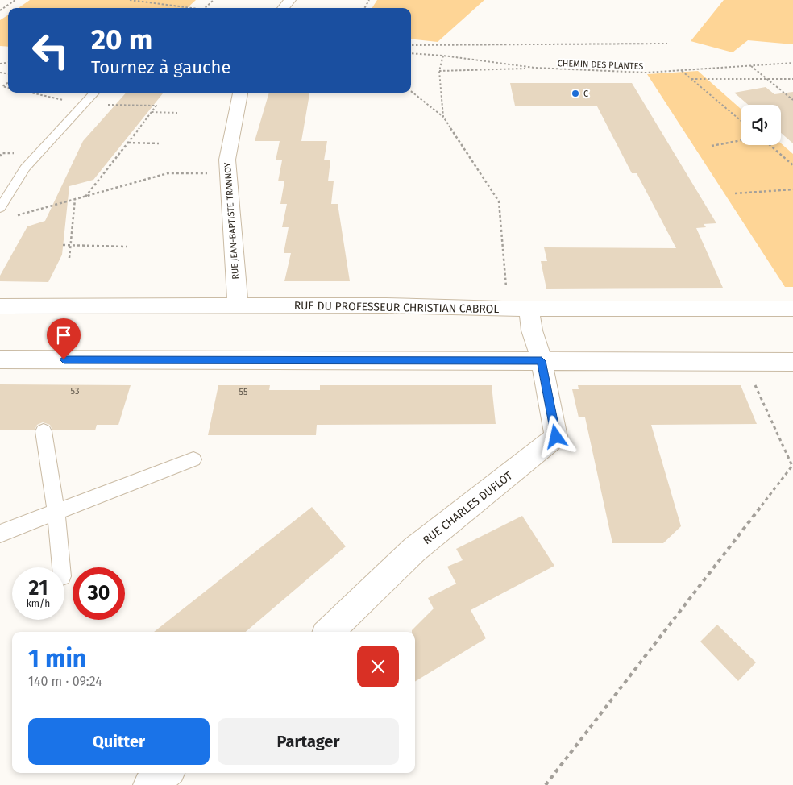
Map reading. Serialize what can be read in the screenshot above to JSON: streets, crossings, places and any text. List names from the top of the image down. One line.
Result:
{"streets":{"street":["RUE JEAN-BAPTISTE TRANNOY","RUE DU PROFESSEUR CHRISTIAN CABROL","RUE CHARLES DUFLOT"],"path":["CHEMIN DES PLANTES"]},"crossings":[["RUE JEAN-BAPTISTE TRANNOY","RUE DU PROFESSEUR CHRISTIAN CABROL"]],"places":["C"],"house_numbers":["53","55"],"page":{"turn":["20 m","Tournez à gauche"],"speed":"21 km/h","limit":"30","heading":["1 min","140 m · 09:24"],"buttons":["Quitter","Partager"]}}
